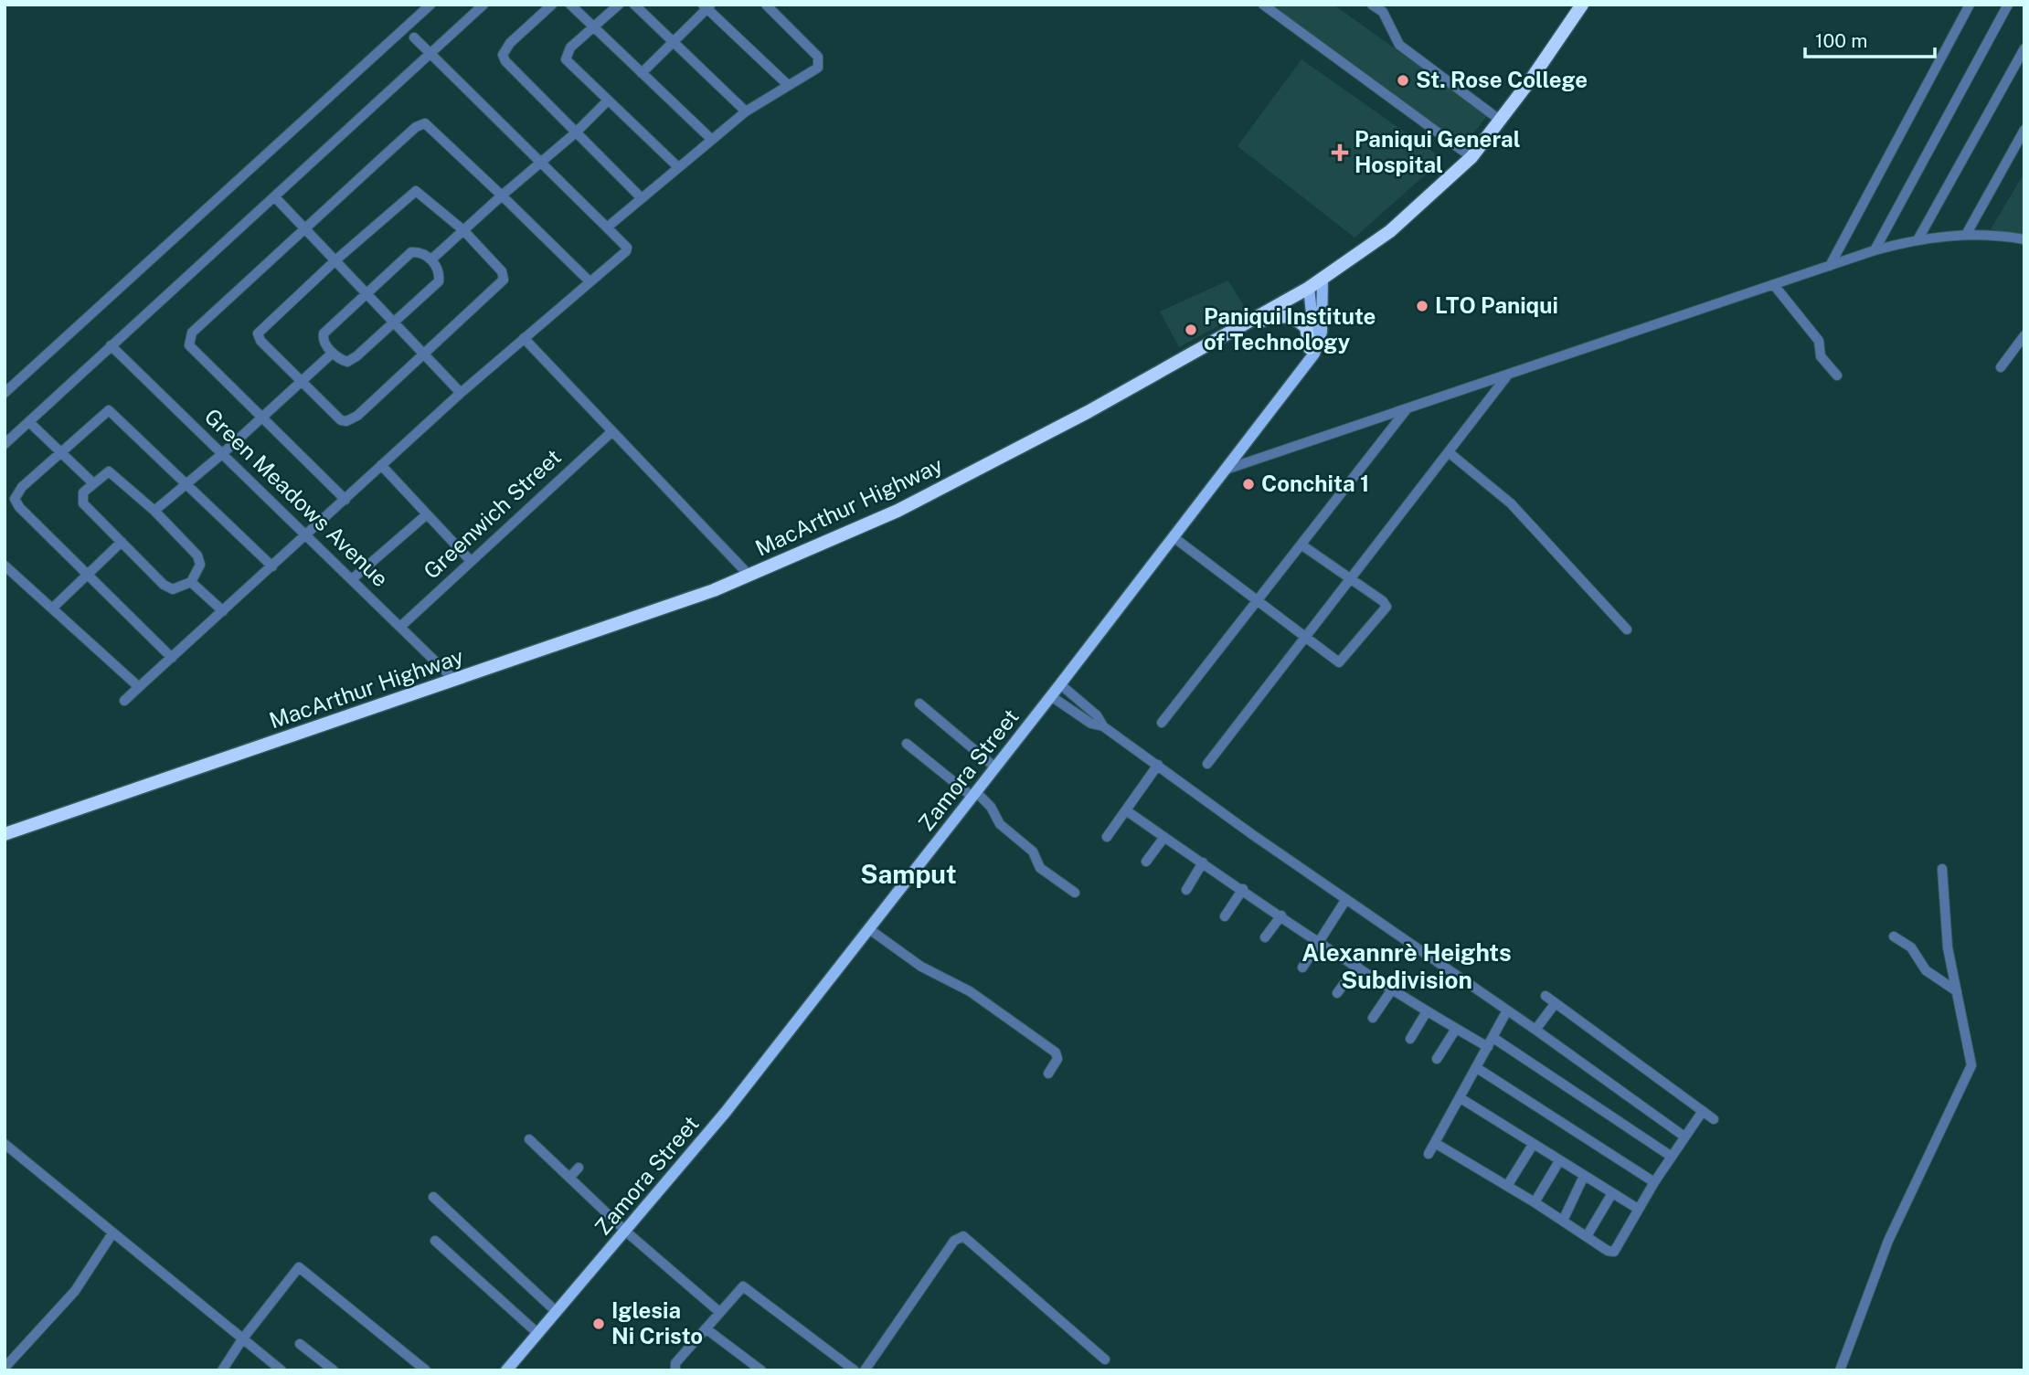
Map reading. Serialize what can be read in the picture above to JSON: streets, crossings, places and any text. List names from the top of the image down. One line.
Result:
{"streets":{"highway":["MacArthur Highway"],"main road":["Zamora Street"],"street":["Green Meadows Avenue","Greenwich Street"]},"crossings":[["Green Meadows Avenue","MacArthur Highway"],["Green Meadows Avenue","Greenwich Street"],["MacArthur Highway","Zamora Street"]],"districts":["Samput","Alexannrè Heights Subdivision"],"places":{"other":["St. Rose College","LTO Paniqui","Paniqui Institute of Technology","Conchita 1","Iglesia Ni Cristo"],"health":["Paniqui General Hospital"]},"scale_bar":"100 m"}
